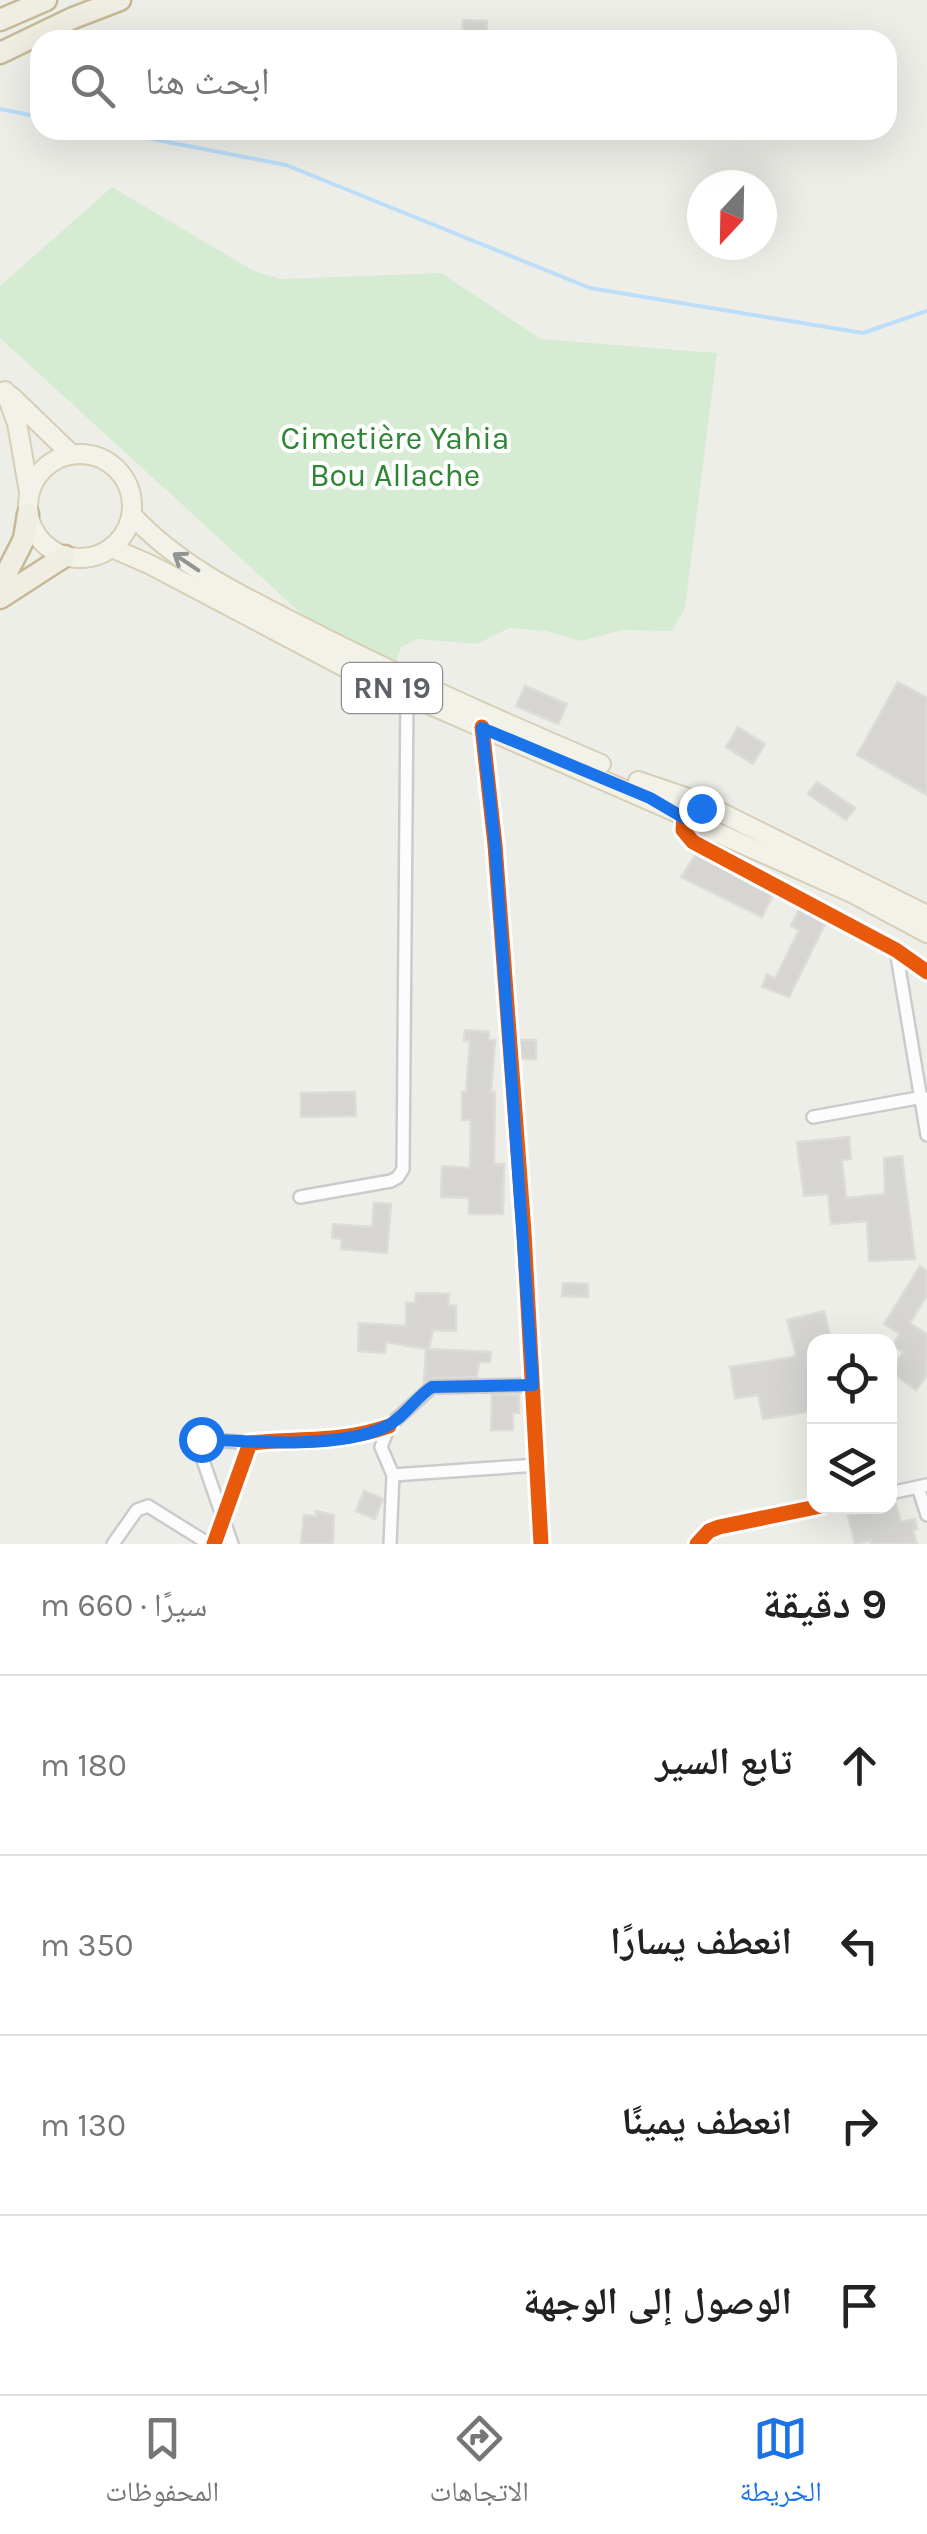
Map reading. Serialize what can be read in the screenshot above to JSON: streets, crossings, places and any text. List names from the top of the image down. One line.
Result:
{"streets":{"main road":["RN 19"]},"parks":["Cimetière Yahia Bou Allache"],"north":"bottom","page":{"search":"ابحث هنا","heading":["9 دقيقة","سيرًا · 660 m"],"list":[["تابع السير","180 m"],["انعطف يسارًا","350 m"],["انعطف يمينًا","130 m"],"الوصول إلى الوجهة"],"nav":["الخريطة","الاتجاهات","المحفوظات"]}}
